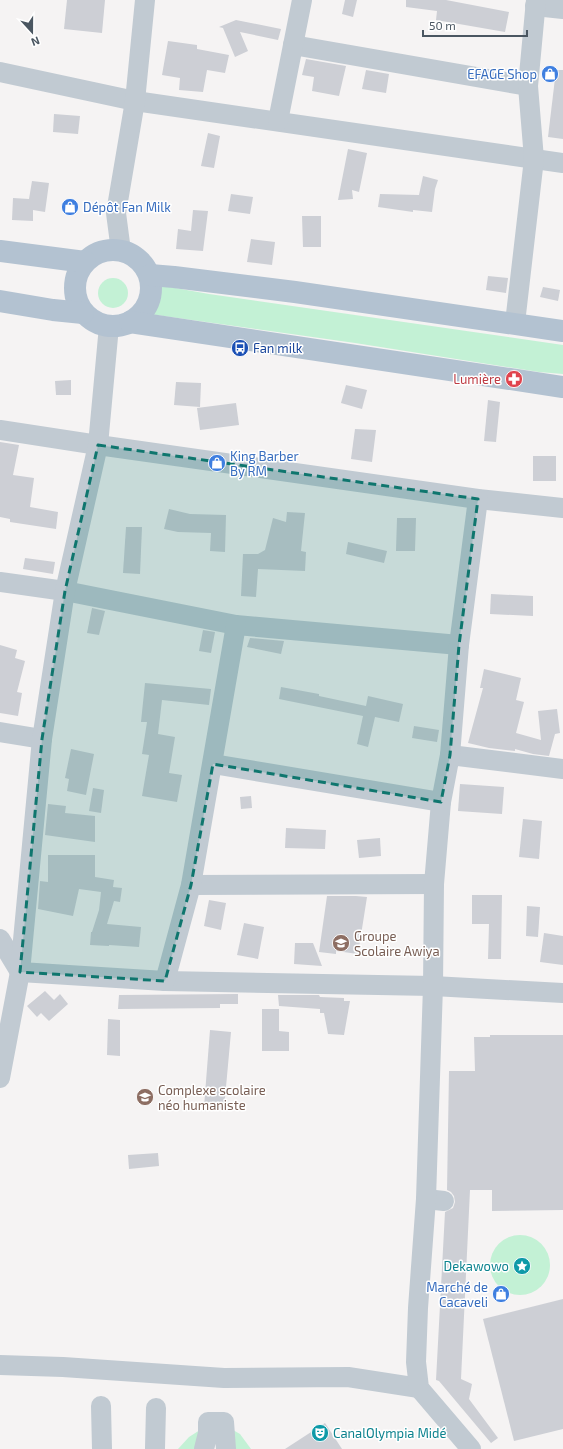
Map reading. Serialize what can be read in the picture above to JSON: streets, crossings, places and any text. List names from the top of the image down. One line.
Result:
{"places":{"shop":["EFAGE Shop","Dépôt Fan Milk","King Barber By RM","Marché de Cacaveli"],"bus stop":["Fan milk"],"pharmacy":["Lumière"],"school or university":["Groupe Scolaire Awiya","Complexe scolaire néo humaniste"],"place":["Dekawowo"],"theatre":["CanalOlympia Midé"]},"scale_bar":"50 m","north":"bottom"}
